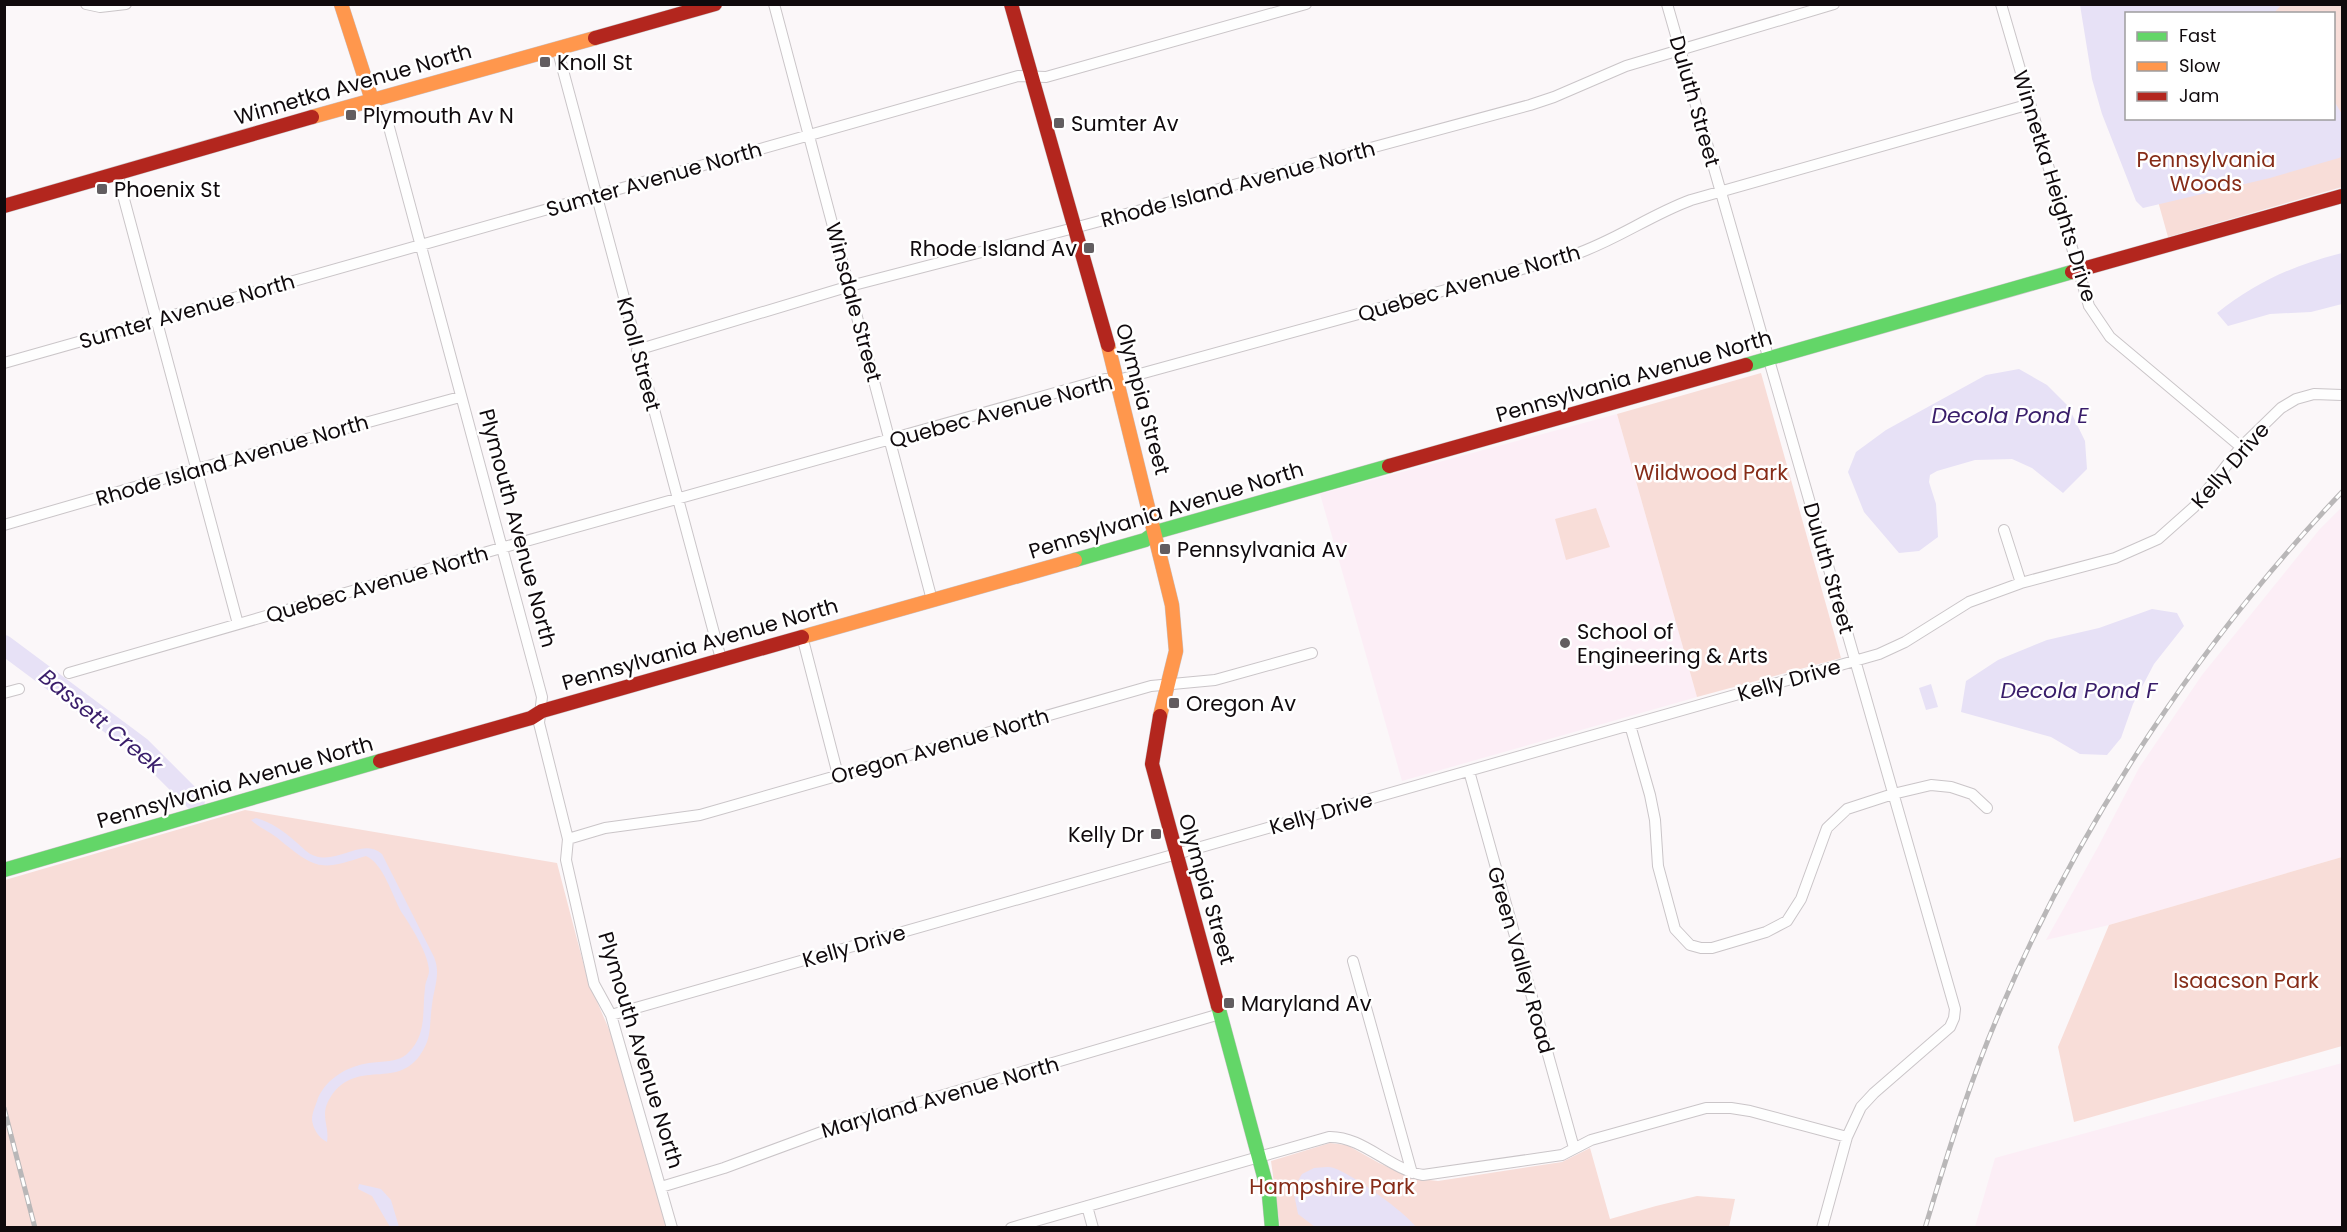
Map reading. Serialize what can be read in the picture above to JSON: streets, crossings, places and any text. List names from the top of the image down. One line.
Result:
{"streets":{"street":["Winnetka Avenue North","Duluth Street","Sumter Avenue North","Rhode Island Avenue North","Winnetka Heights Drive","Quebec Avenue North","Winsdale Street","Knoll Street","Pennsylvania Avenue North","Olympia Street","Kelly Drive","Plymouth Avenue North","Oregon Avenue North","Green Valley Road","Maryland Avenue North"]},"crossings":[["Winnetka Avenue North","Knoll Street"],["Duluth Street","Rhode Island Avenue North"],["Duluth Street","Quebec Avenue North"],["Duluth Street","Pennsylvania Avenue North"],["Duluth Street","Kelly Drive"],["Sumter Avenue North","Winsdale Street"],["Sumter Avenue North","Knoll Street"],["Sumter Avenue North","Olympia Street"],["Sumter Avenue North","Plymouth Avenue North"],["Rhode Island Avenue North","Winsdale Street"],["Rhode Island Avenue North","Knoll Street"],["Rhode Island Avenue North","Olympia Street"],["Rhode Island Avenue North","Plymouth Avenue North"],["Winnetka Heights Drive","Quebec Avenue North"],["Winnetka Heights Drive","Pennsylvania Avenue North"],["Winnetka Heights Drive","Kelly Drive"],["Quebec Avenue North","Winsdale Street"],["Quebec Avenue North","Knoll Street"],["Quebec Avenue North","Olympia Street"],["Quebec Avenue North","Plymouth Avenue North"],["Winsdale Street","Pennsylvania Avenue North"],["Knoll Street","Pennsylvania Avenue North"],["Pennsylvania Avenue North","Olympia Street"],["Pennsylvania Avenue North","Plymouth Avenue North"],["Olympia Street","Kelly Drive"],["Olympia Street","Oregon Avenue North"],["Olympia Street","Maryland Avenue North"],["Kelly Drive","Plymouth Avenue North"],["Kelly Drive","Green Valley Road"],["Plymouth Avenue North","Oregon Avenue North"],["Plymouth Avenue North","Maryland Avenue North"]],"water":["Decola Pond E","Decola Pond F","Bassett Creek"],"parks":["Pennsylvania Woods","Wildwood Park","Isaacson Park","Hampshire Park"],"places":{"transit":["Knoll St","Plymouth Av N","Sumter Av","Phoenix St","Rhode Island Av","Pennsylvania Av","Oregon Av","Kelly Dr","Maryland Av"],"other":["School of Engineering & Arts"]},"legend":["Fast","Slow","Jam"]}
